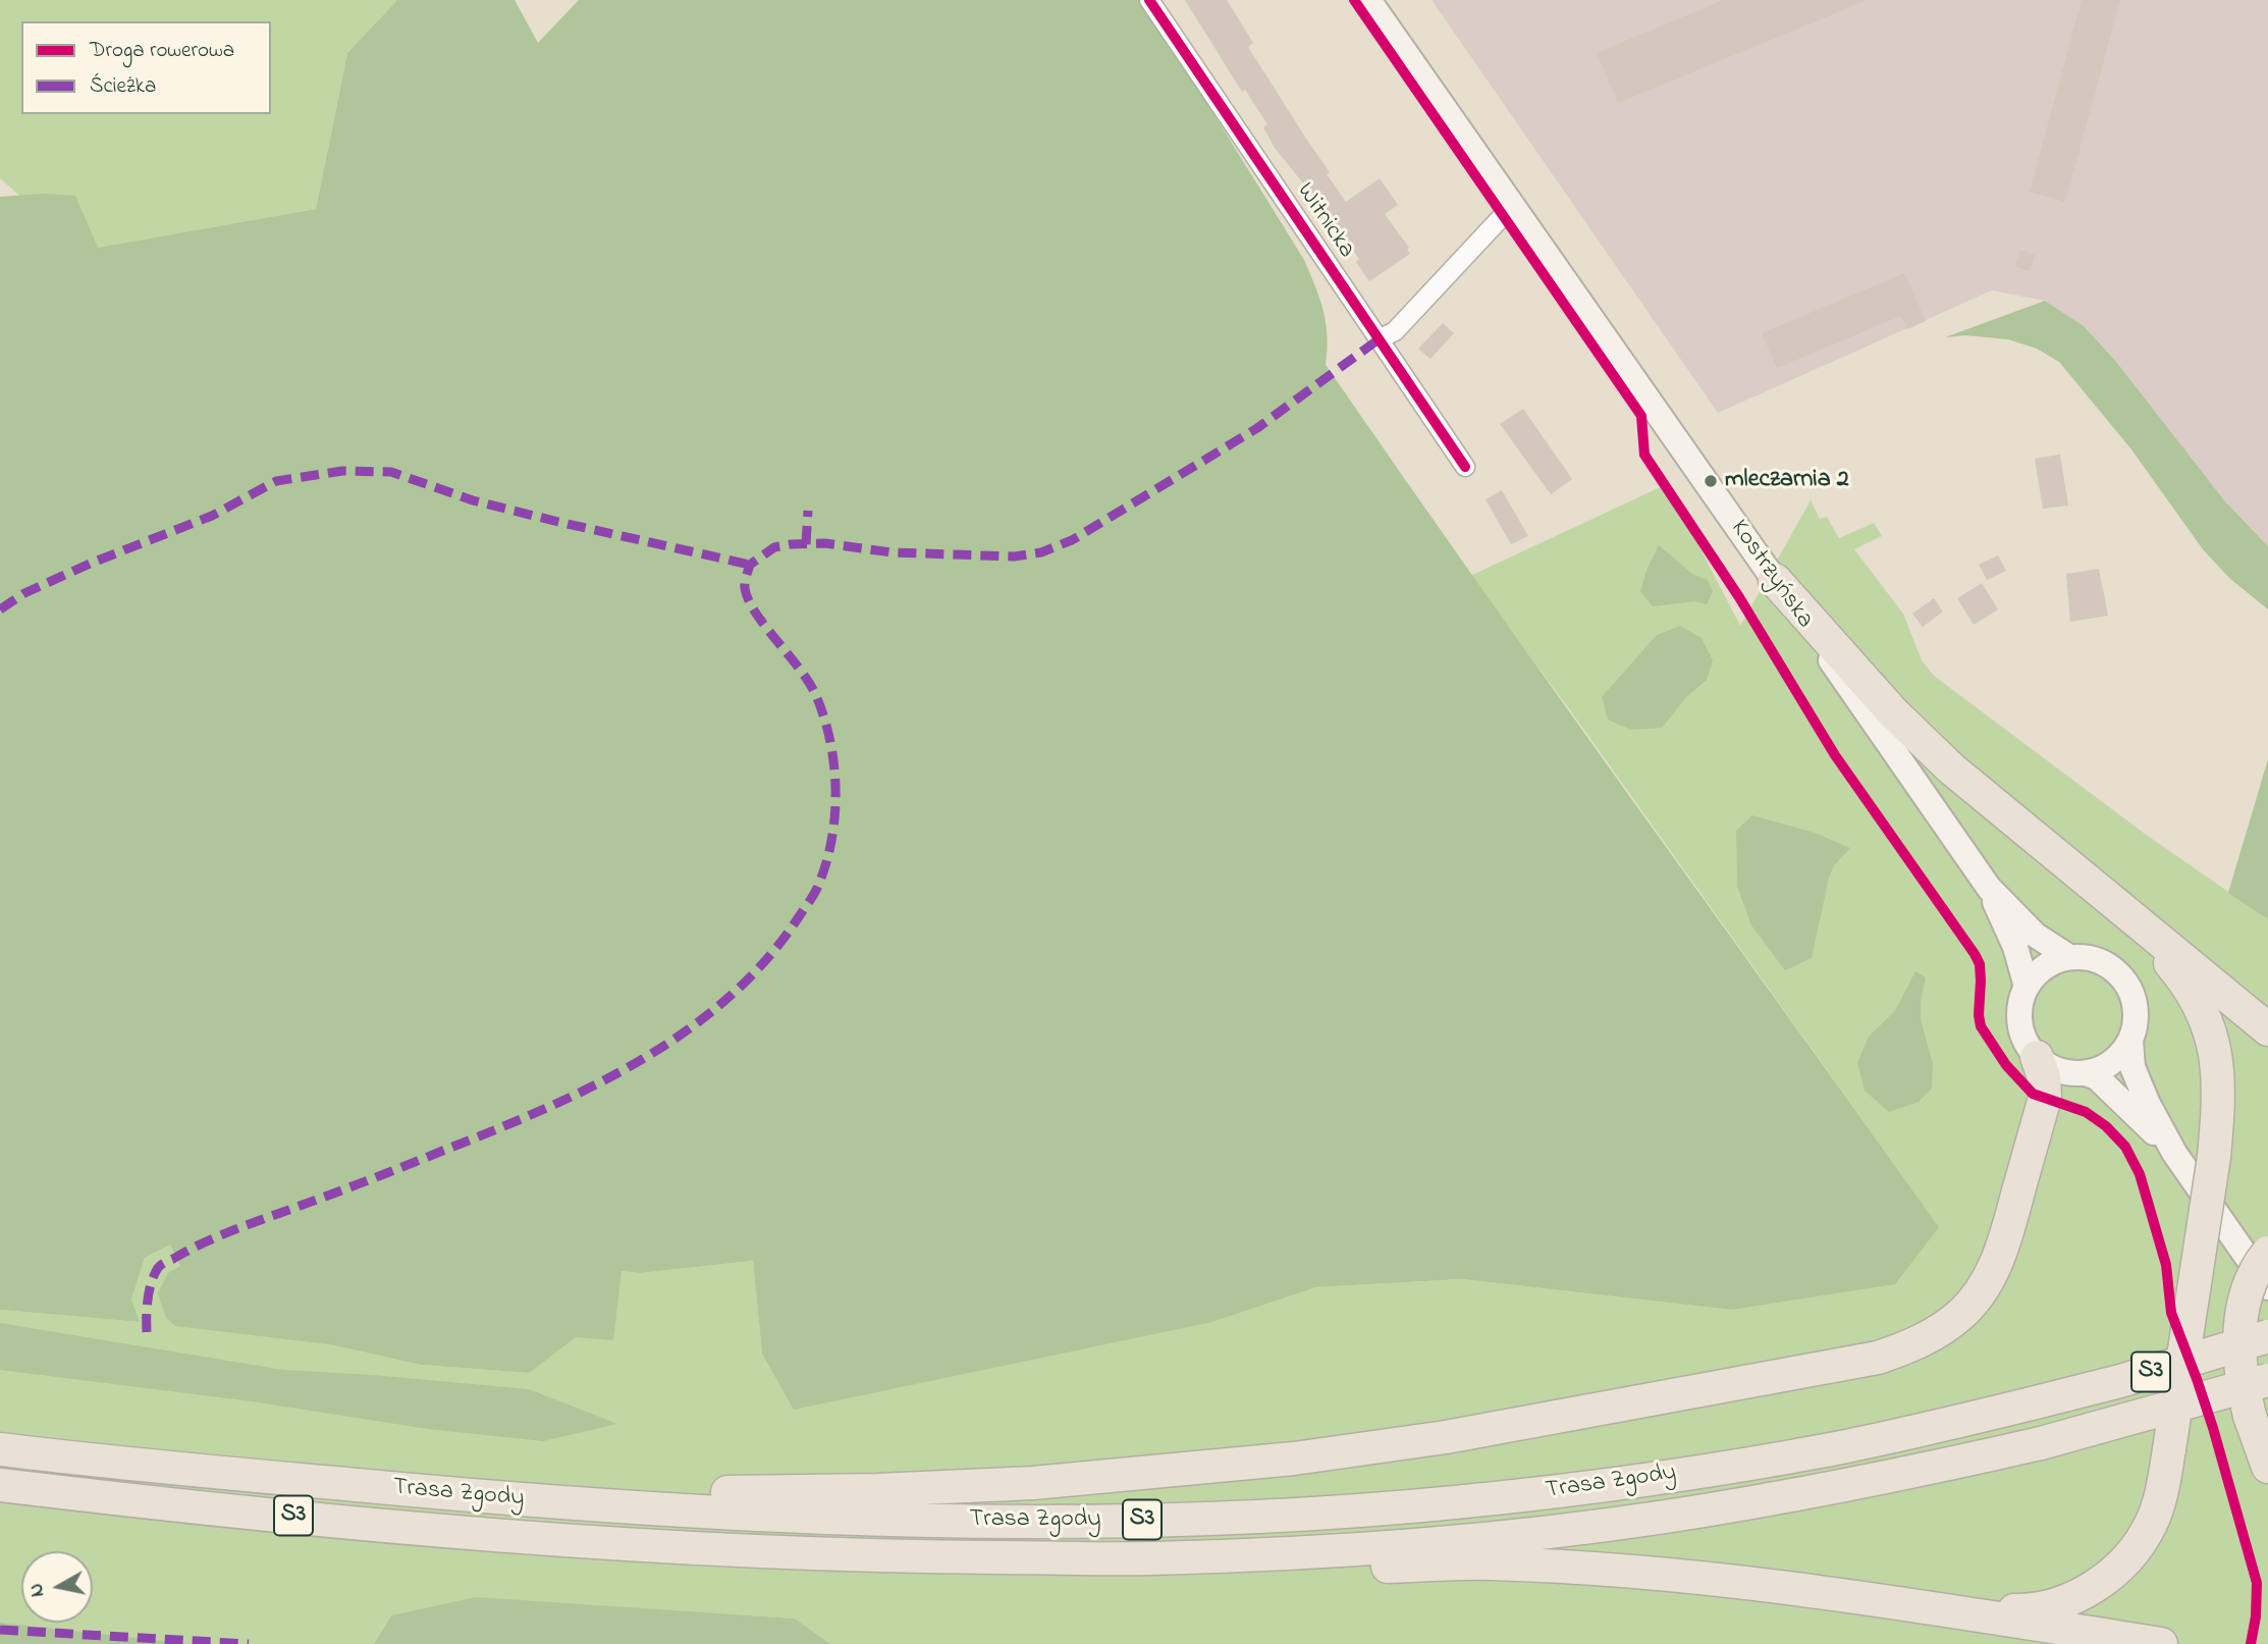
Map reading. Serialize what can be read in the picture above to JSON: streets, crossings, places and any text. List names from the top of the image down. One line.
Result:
{"streets":{"highway":["S3","Trasa Zgody"],"main road":["Kostrzyńska"],"street":["Witnicka"]},"places":["mleczarnia 2"],"legend":["Droga rowerowa","Ścieżka"],"north":"left"}
